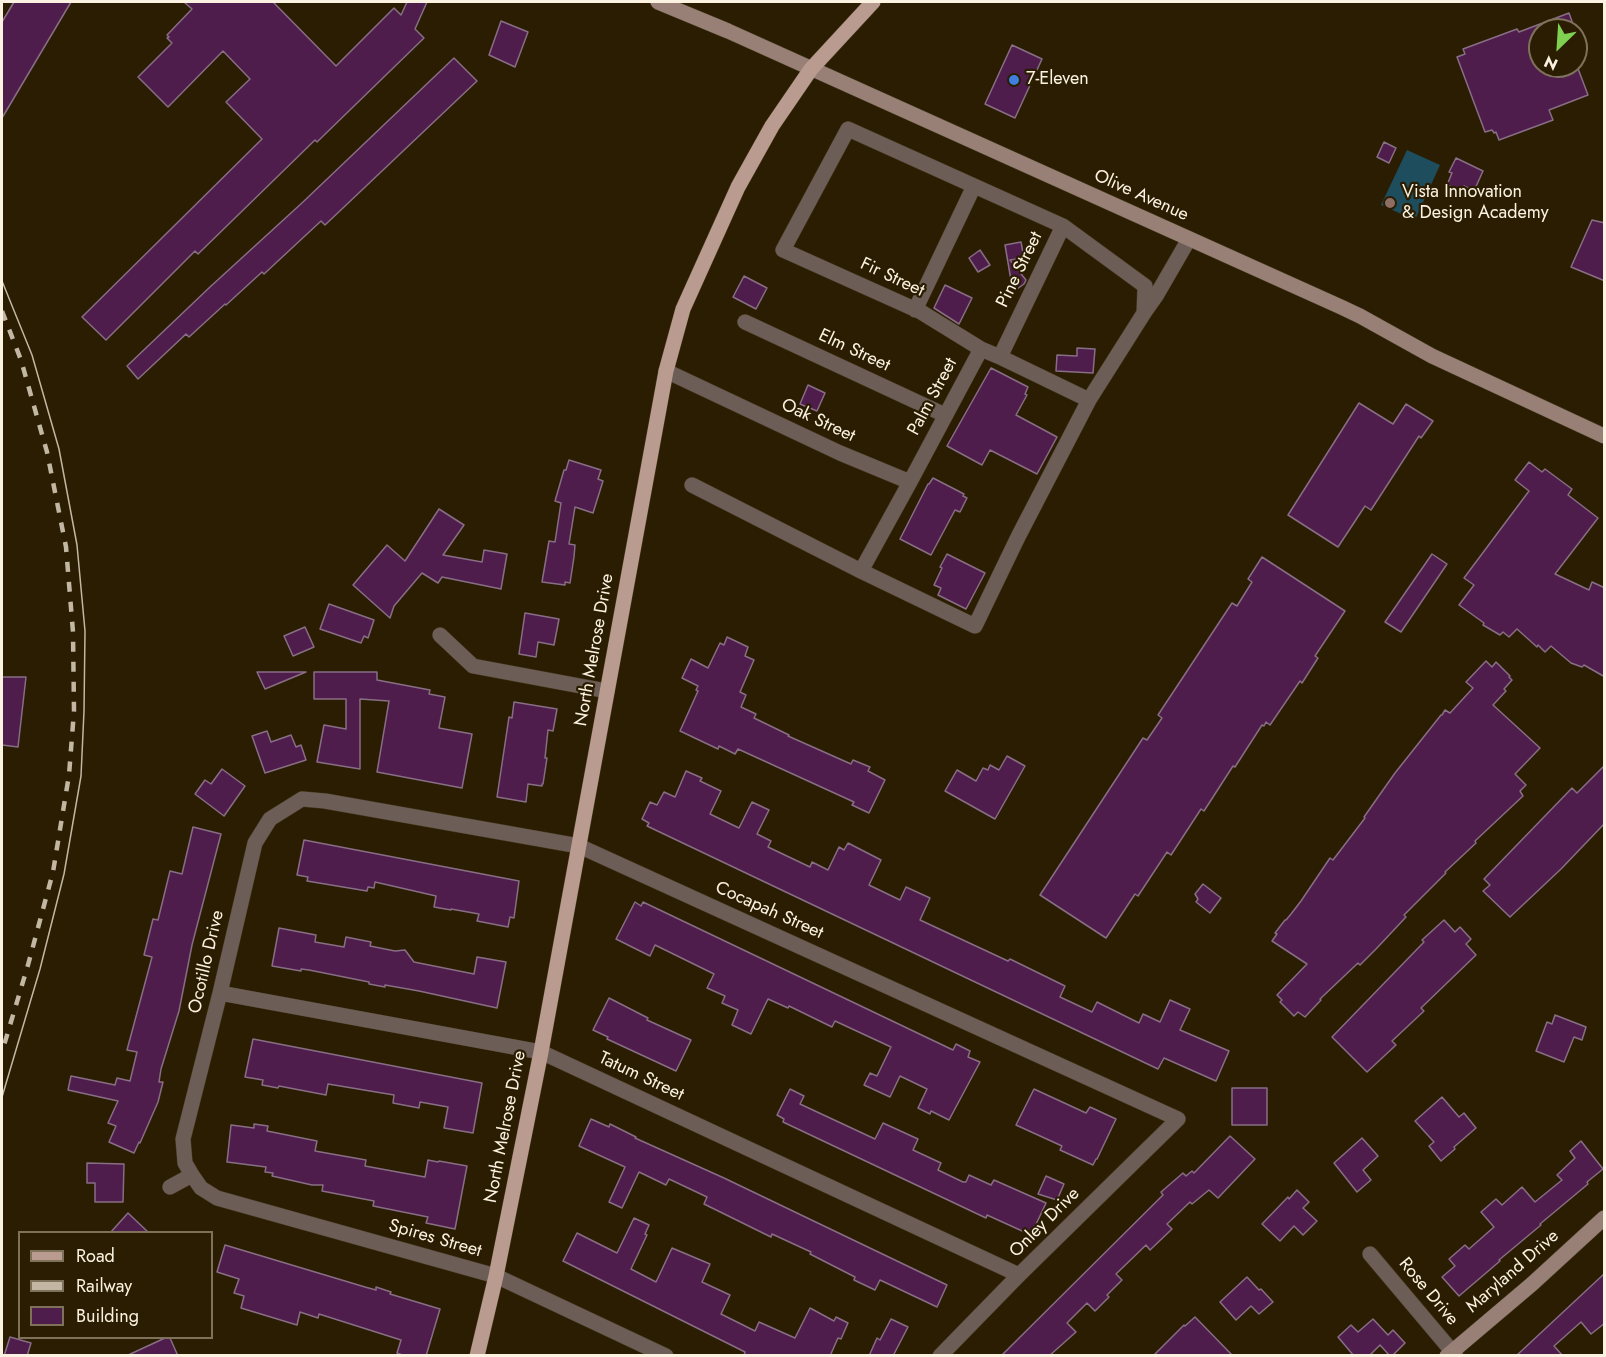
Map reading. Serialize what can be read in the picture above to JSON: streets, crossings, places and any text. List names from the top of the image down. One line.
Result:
{"streets":{"main road":["Olive Avenue","North Melrose Drive","Maryland Drive"],"street":["Pine Street","Fir Street","Elm Street","Palm Street","Oak Street","Cocapah Street","Ocotillo Drive","Tatum Street","Onley Drive","Spires Street","Rose Drive"]},"crossings":[["Olive Avenue","North Melrose Drive"],["Pine Street","Fir Street"],["Pine Street","Palm Street"],["Fir Street","Palm Street"],["Elm Street","Palm Street"],["Palm Street","Oak Street"],["Oak Street","North Melrose Drive"],["North Melrose Drive","Cocapah Street"],["North Melrose Drive","Tatum Street"],["North Melrose Drive","Spires Street"],["Cocapah Street","Ocotillo Drive"],["Cocapah Street","Onley Drive"],["Ocotillo Drive","Tatum Street"],["Ocotillo Drive","Spires Street"],["Tatum Street","Onley Drive"],["Maryland Drive","Rose Drive"]],"places":["7-Eleven","Vista Innovation & Design Academy"],"legend":["Road","Railway","Building"],"north":"bottom left"}
